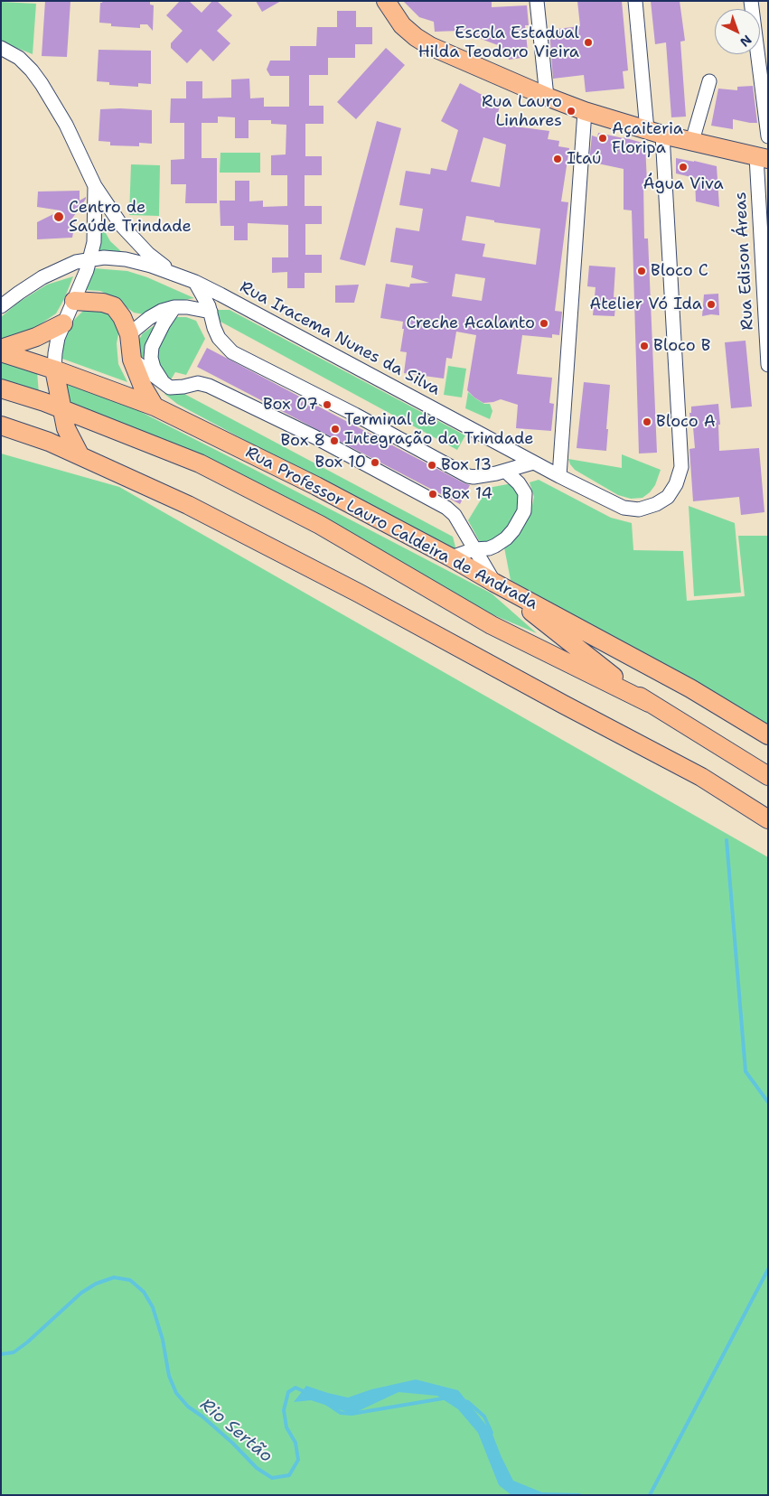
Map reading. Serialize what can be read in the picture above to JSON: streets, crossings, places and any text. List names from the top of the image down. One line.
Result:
{"streets":{"main road":["Rua Professor Lauro Caldeira de Andrada"],"street":["Rua Edison Áreas","Rua Iracema Nunes da Silva"]},"water":["Rio Sertão"],"places":["Escola Estadual Hilda Teodoro Vieira","Rua Lauro Linhares","Açaiteria Floripa","Itaú","Água Viva","Centro de Saúde Trindade","Bloco C","Atelier Vó Ida","Creche Acalanto","Bloco B","Box 07","Bloco A","Terminal de Integração da Trindade","Box 8","Box 10","Box 13","Box 14"],"north":"bottom right"}
